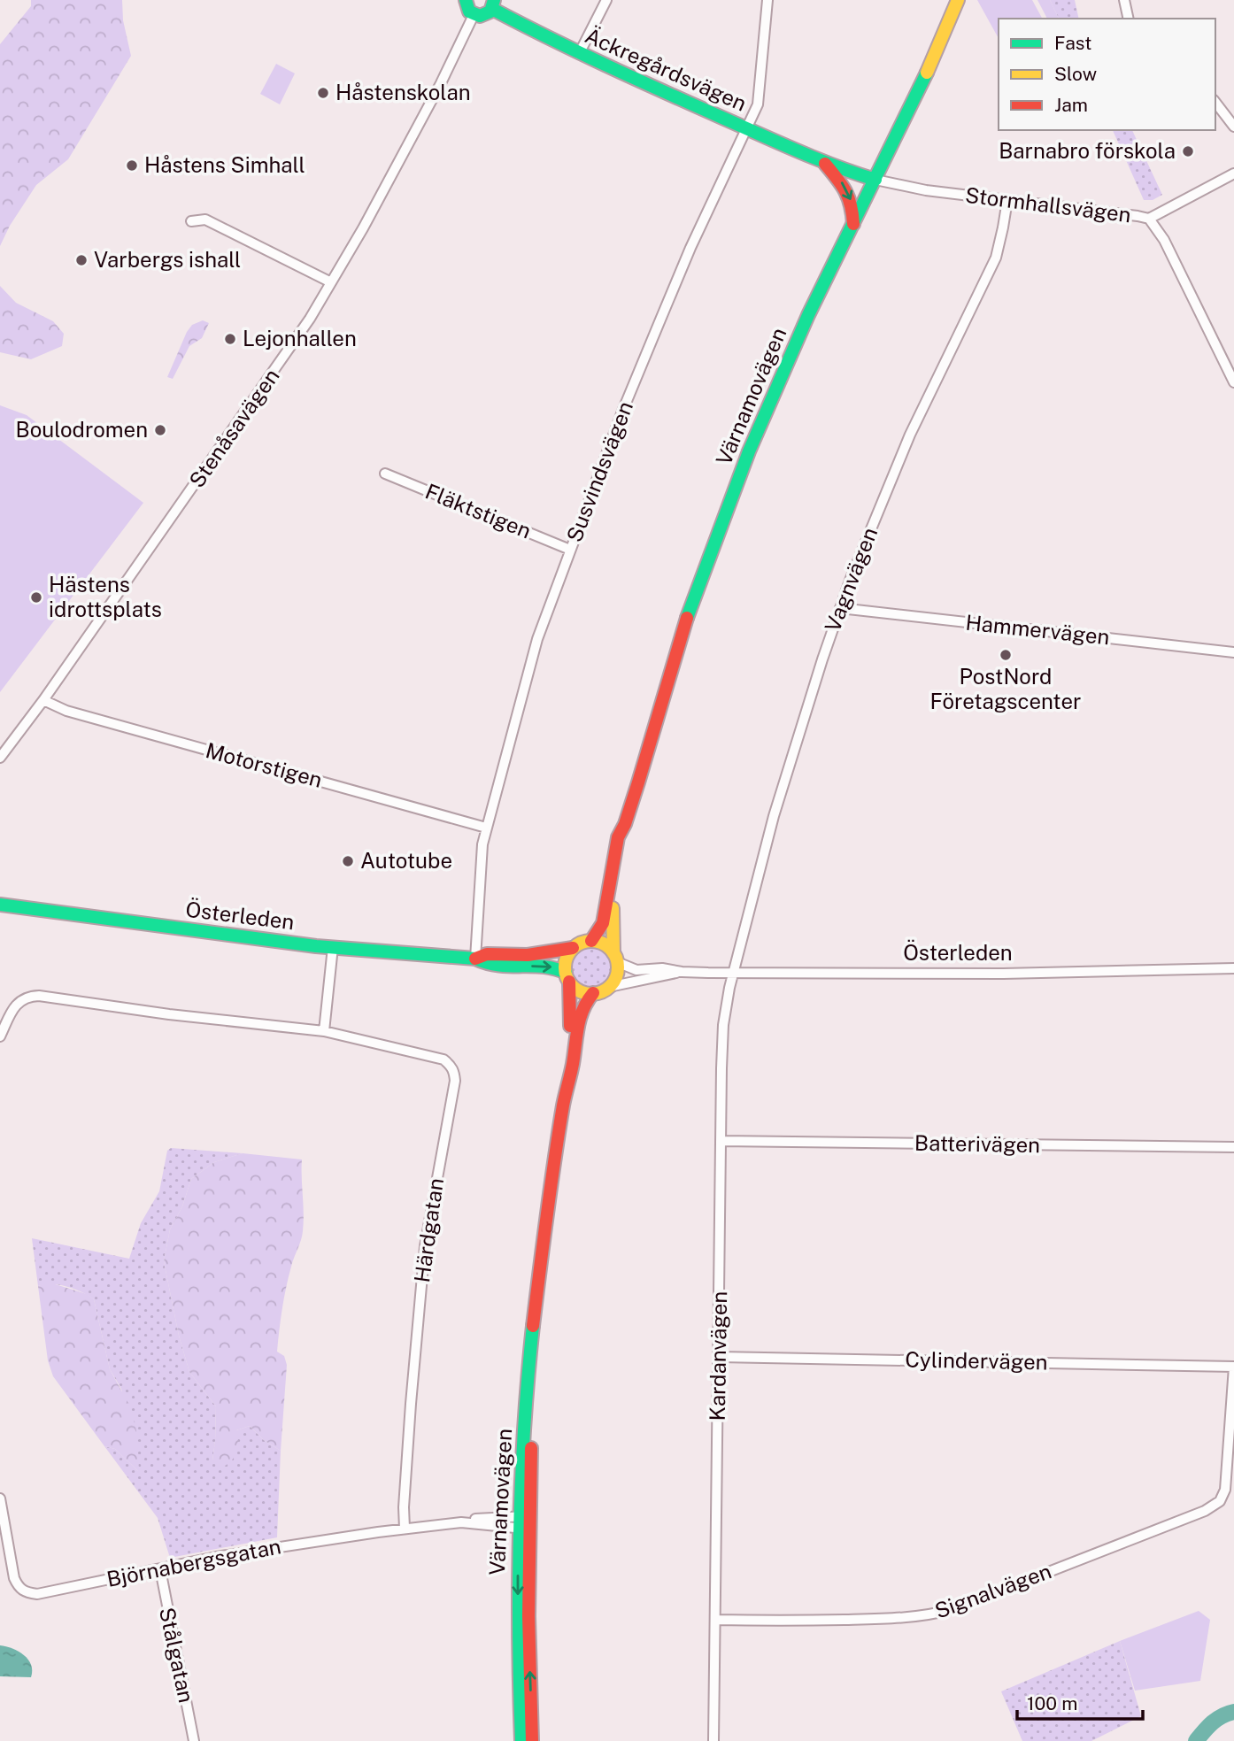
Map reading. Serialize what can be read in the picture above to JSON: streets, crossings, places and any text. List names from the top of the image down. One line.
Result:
{"streets":{"main road":["Äckregårdsvägen","Värnamovägen","Österleden"],"street":["Stormhallsvägen","Stenåsavägen","Susvindsvägen","Fläktstigen","Vagnvägen","Hammervägen","Motorstigen","Batterivägen","Härdgatan","Kardanvägen","Cylindervägen","Björnabergsgatan","Signalvägen","Stålgatan"]},"crossings":[["Äckregårdsvägen","Stormhallsvägen"],["Äckregårdsvägen","Värnamovägen"],["Äckregårdsvägen","Stenåsavägen"],["Äckregårdsvägen","Susvindsvägen"],["Stormhallsvägen","Värnamovägen"],["Stormhallsvägen","Vagnvägen"],["Värnamovägen","Österleden"],["Värnamovägen","Björnabergsgatan"],["Stenåsavägen","Motorstigen"],["Susvindsvägen","Fläktstigen"],["Susvindsvägen","Motorstigen"],["Susvindsvägen","Österleden"],["Vagnvägen","Hammervägen"],["Vagnvägen","Österleden"],["Vagnvägen","Kardanvägen"],["Österleden","Kardanvägen"],["Batterivägen","Kardanvägen"],["Härdgatan","Björnabergsgatan"],["Kardanvägen","Cylindervägen"],["Kardanvägen","Signalvägen"],["Cylindervägen","Signalvägen"],["Björnabergsgatan","Stålgatan"]],"places":["Håstenskolan","Barnabro förskola","Håstens Simhall","Varbergs ishall","Lejonhallen","Boulodromen","Hästens idrottsplats","PostNord Företagscenter","Autotube"],"legend":["Fast","Slow","Jam"],"scale_bar":"100 m"}
